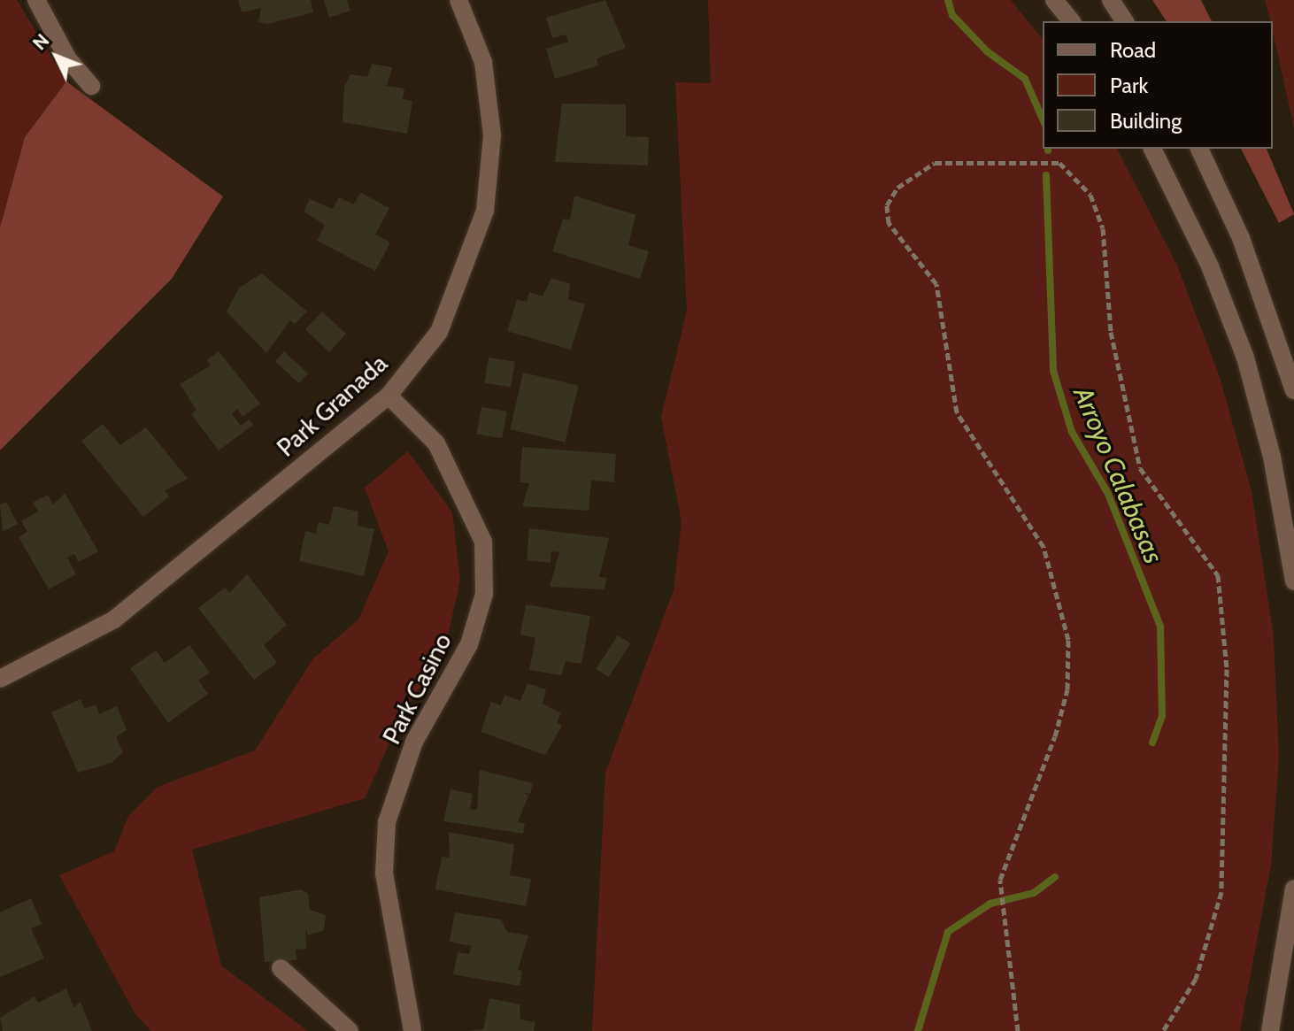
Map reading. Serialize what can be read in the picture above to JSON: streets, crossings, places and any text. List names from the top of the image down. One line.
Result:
{"streets":{"street":["Park Granada","Park Casino"]},"crossings":[["Park Granada","Park Casino"]],"water":["Arroyo Calabasas"],"legend":["Road","Park","Building"],"north":"top left"}
